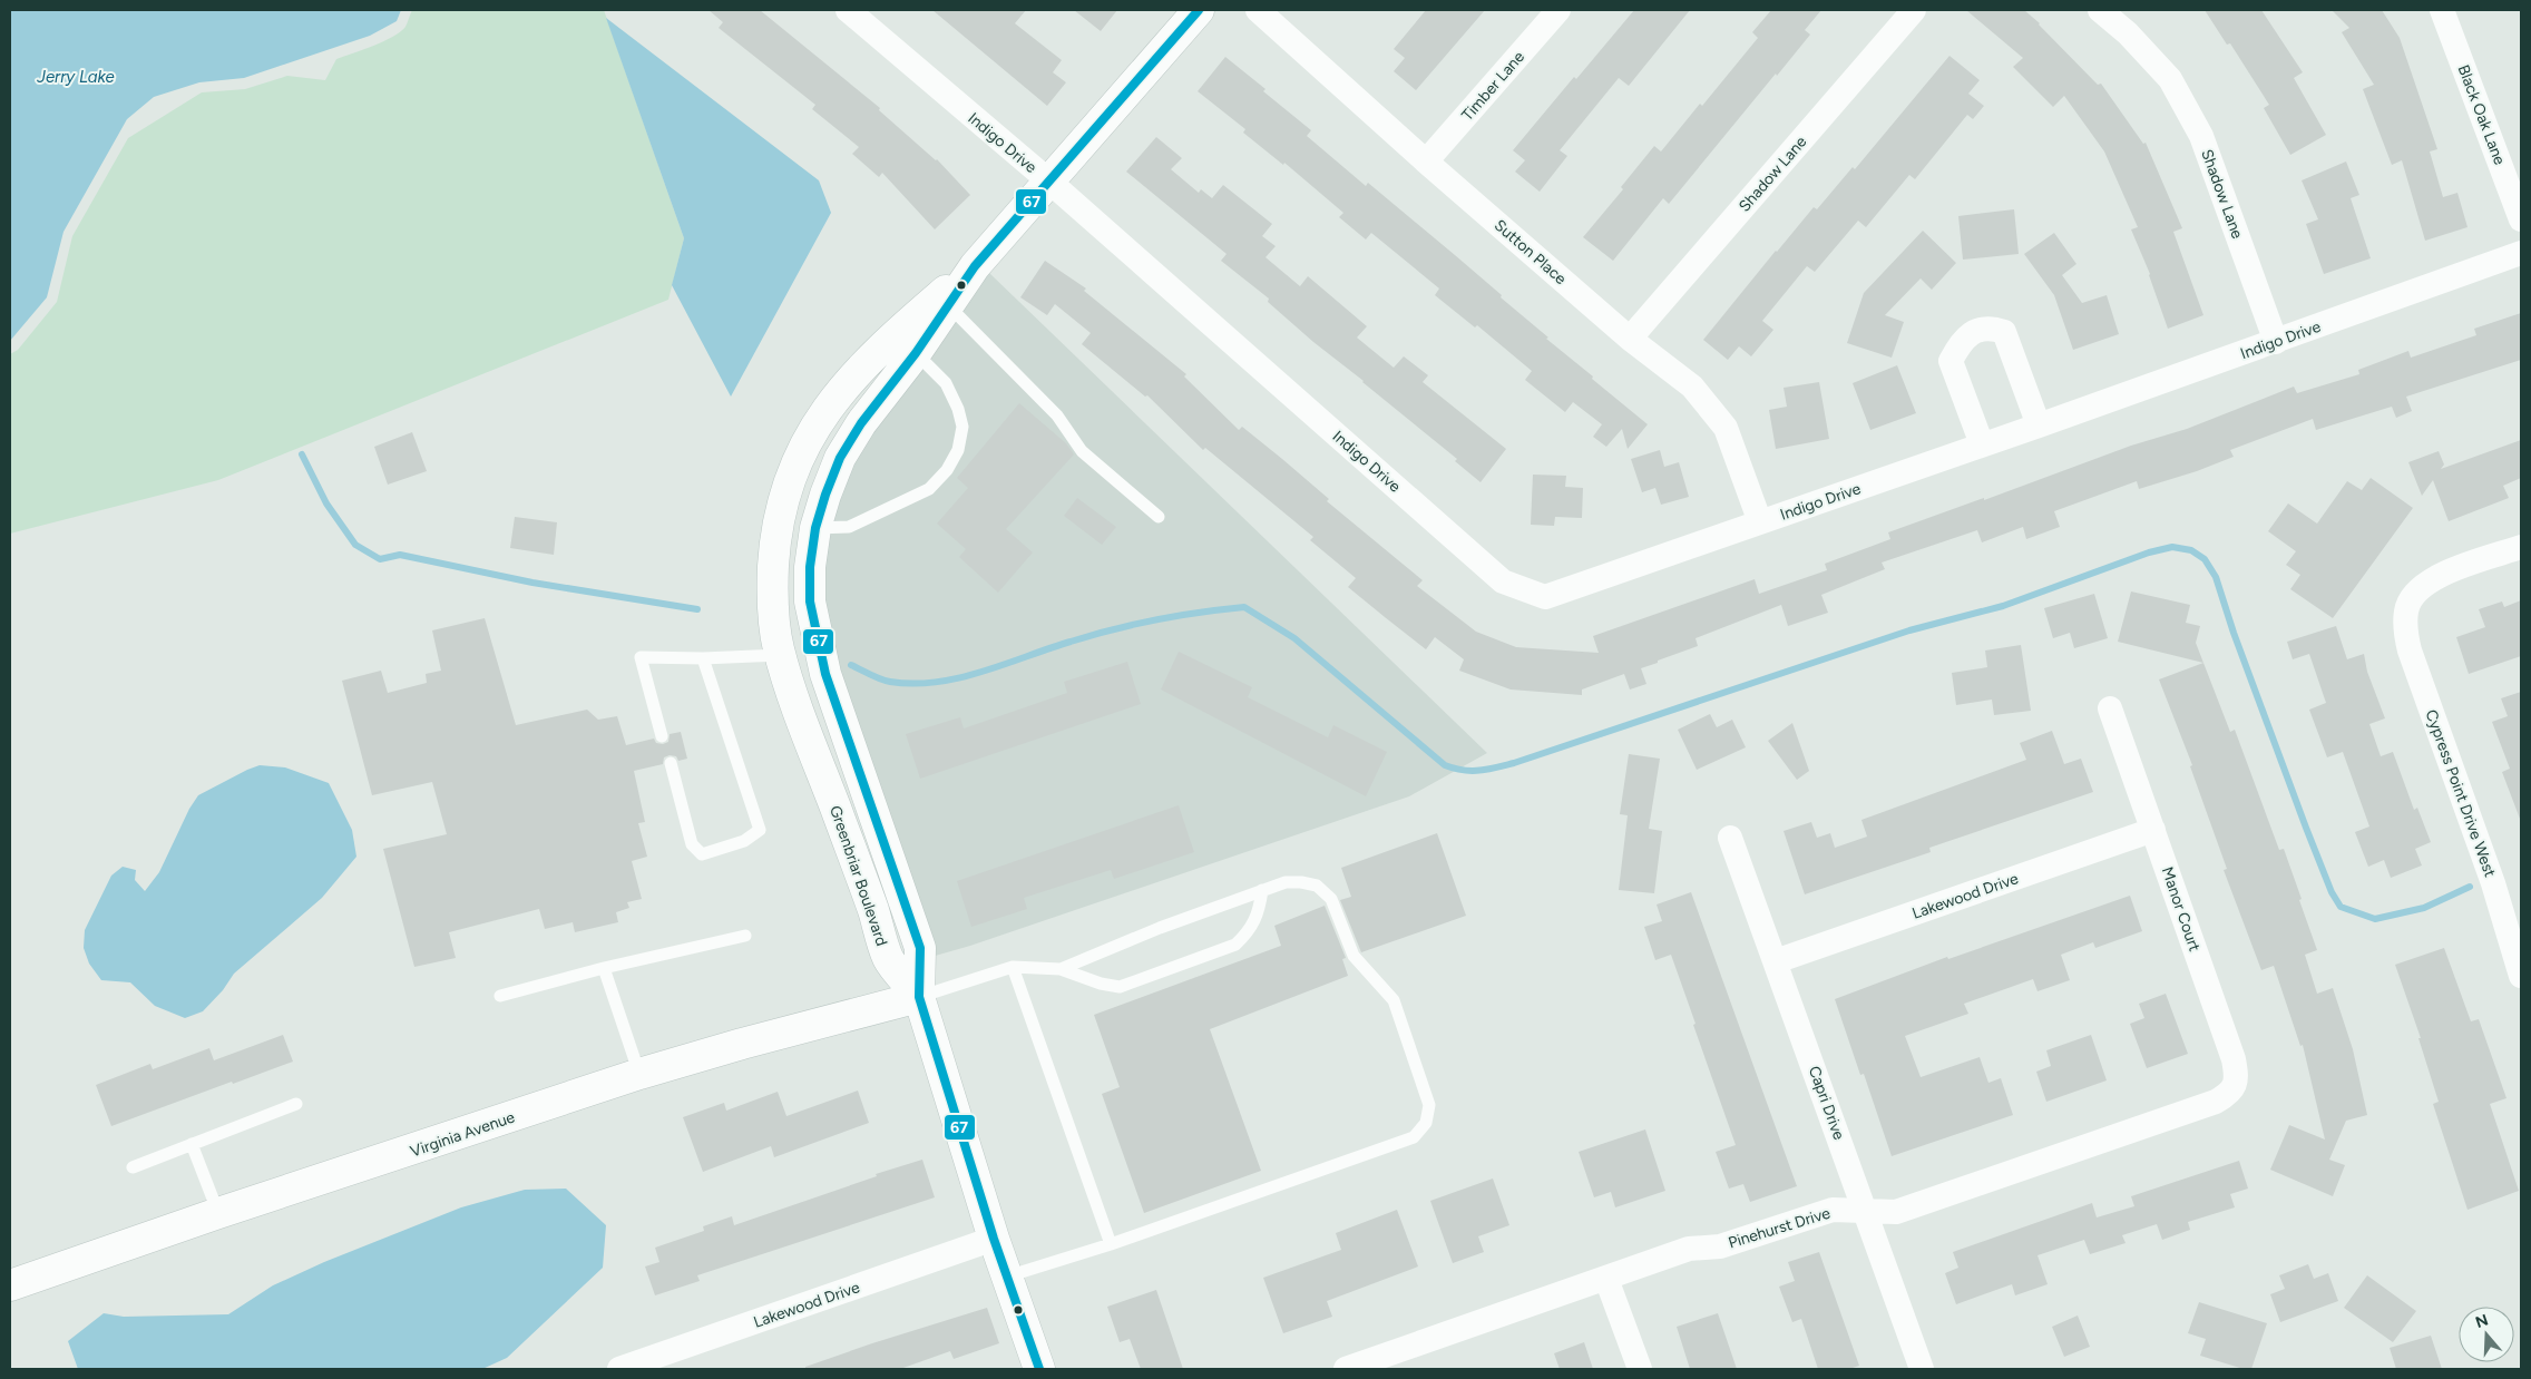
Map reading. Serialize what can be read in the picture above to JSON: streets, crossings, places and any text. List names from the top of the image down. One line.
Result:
{"streets":{"street":["Timber Lane","Black Oak Lane","Indigo Drive","Shadow Lane","Sutton Place","Cypress Point Drive West","Greenbriar Boulevard","Lakewood Drive","Manor Court","Capri Drive","Virginia Avenue","Pinehurst Drive"]},"crossings":[["Timber Lane","Sutton Place"],["Indigo Drive","Shadow Lane"],["Indigo Drive","Sutton Place"],["Indigo Drive","Greenbriar Boulevard"],["Shadow Lane","Sutton Place"],["Greenbriar Boulevard","Virginia Avenue"],["Lakewood Drive","Manor Court"],["Lakewood Drive","Capri Drive"],["Manor Court","Pinehurst Drive"],["Capri Drive","Pinehurst Drive"]],"water":["Jerry Lake"],"lines":["transit line 67"],"north":"top"}
